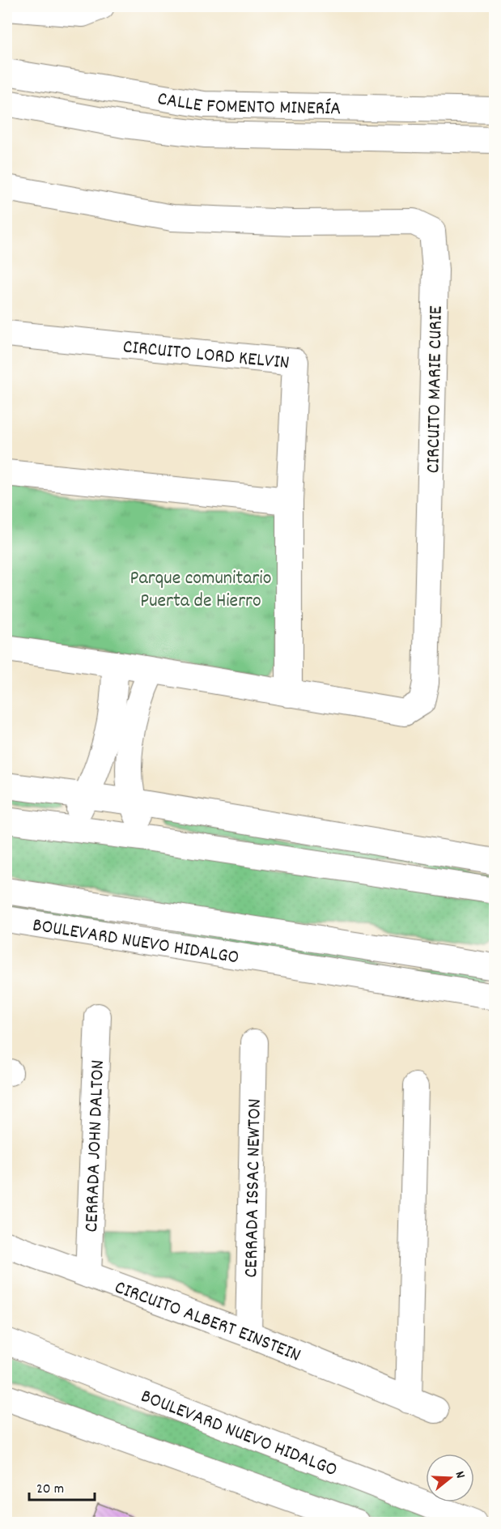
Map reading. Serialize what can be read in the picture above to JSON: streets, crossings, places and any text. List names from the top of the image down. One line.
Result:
{"streets":{"street":["CALLE FOMENTO MINERÍA","CIRCUITO LORD KELVIN","CIRCUITO MARIE CURIE","BOULEVARD NUEVO HIDALGO","CERRADA JOHN DALTON","CERRADA ISSAC NEWTON","CIRCUITO ALBERT EINSTEIN"]},"crossings":[["CIRCUITO LORD KELVIN","CIRCUITO MARIE CURIE"],["CERRADA JOHN DALTON","CIRCUITO ALBERT EINSTEIN"],["CERRADA ISSAC NEWTON","CIRCUITO ALBERT EINSTEIN"]],"parks":["Parque comunitario Puerta de Hierro"],"scale_bar":"20 m","north":"right"}
